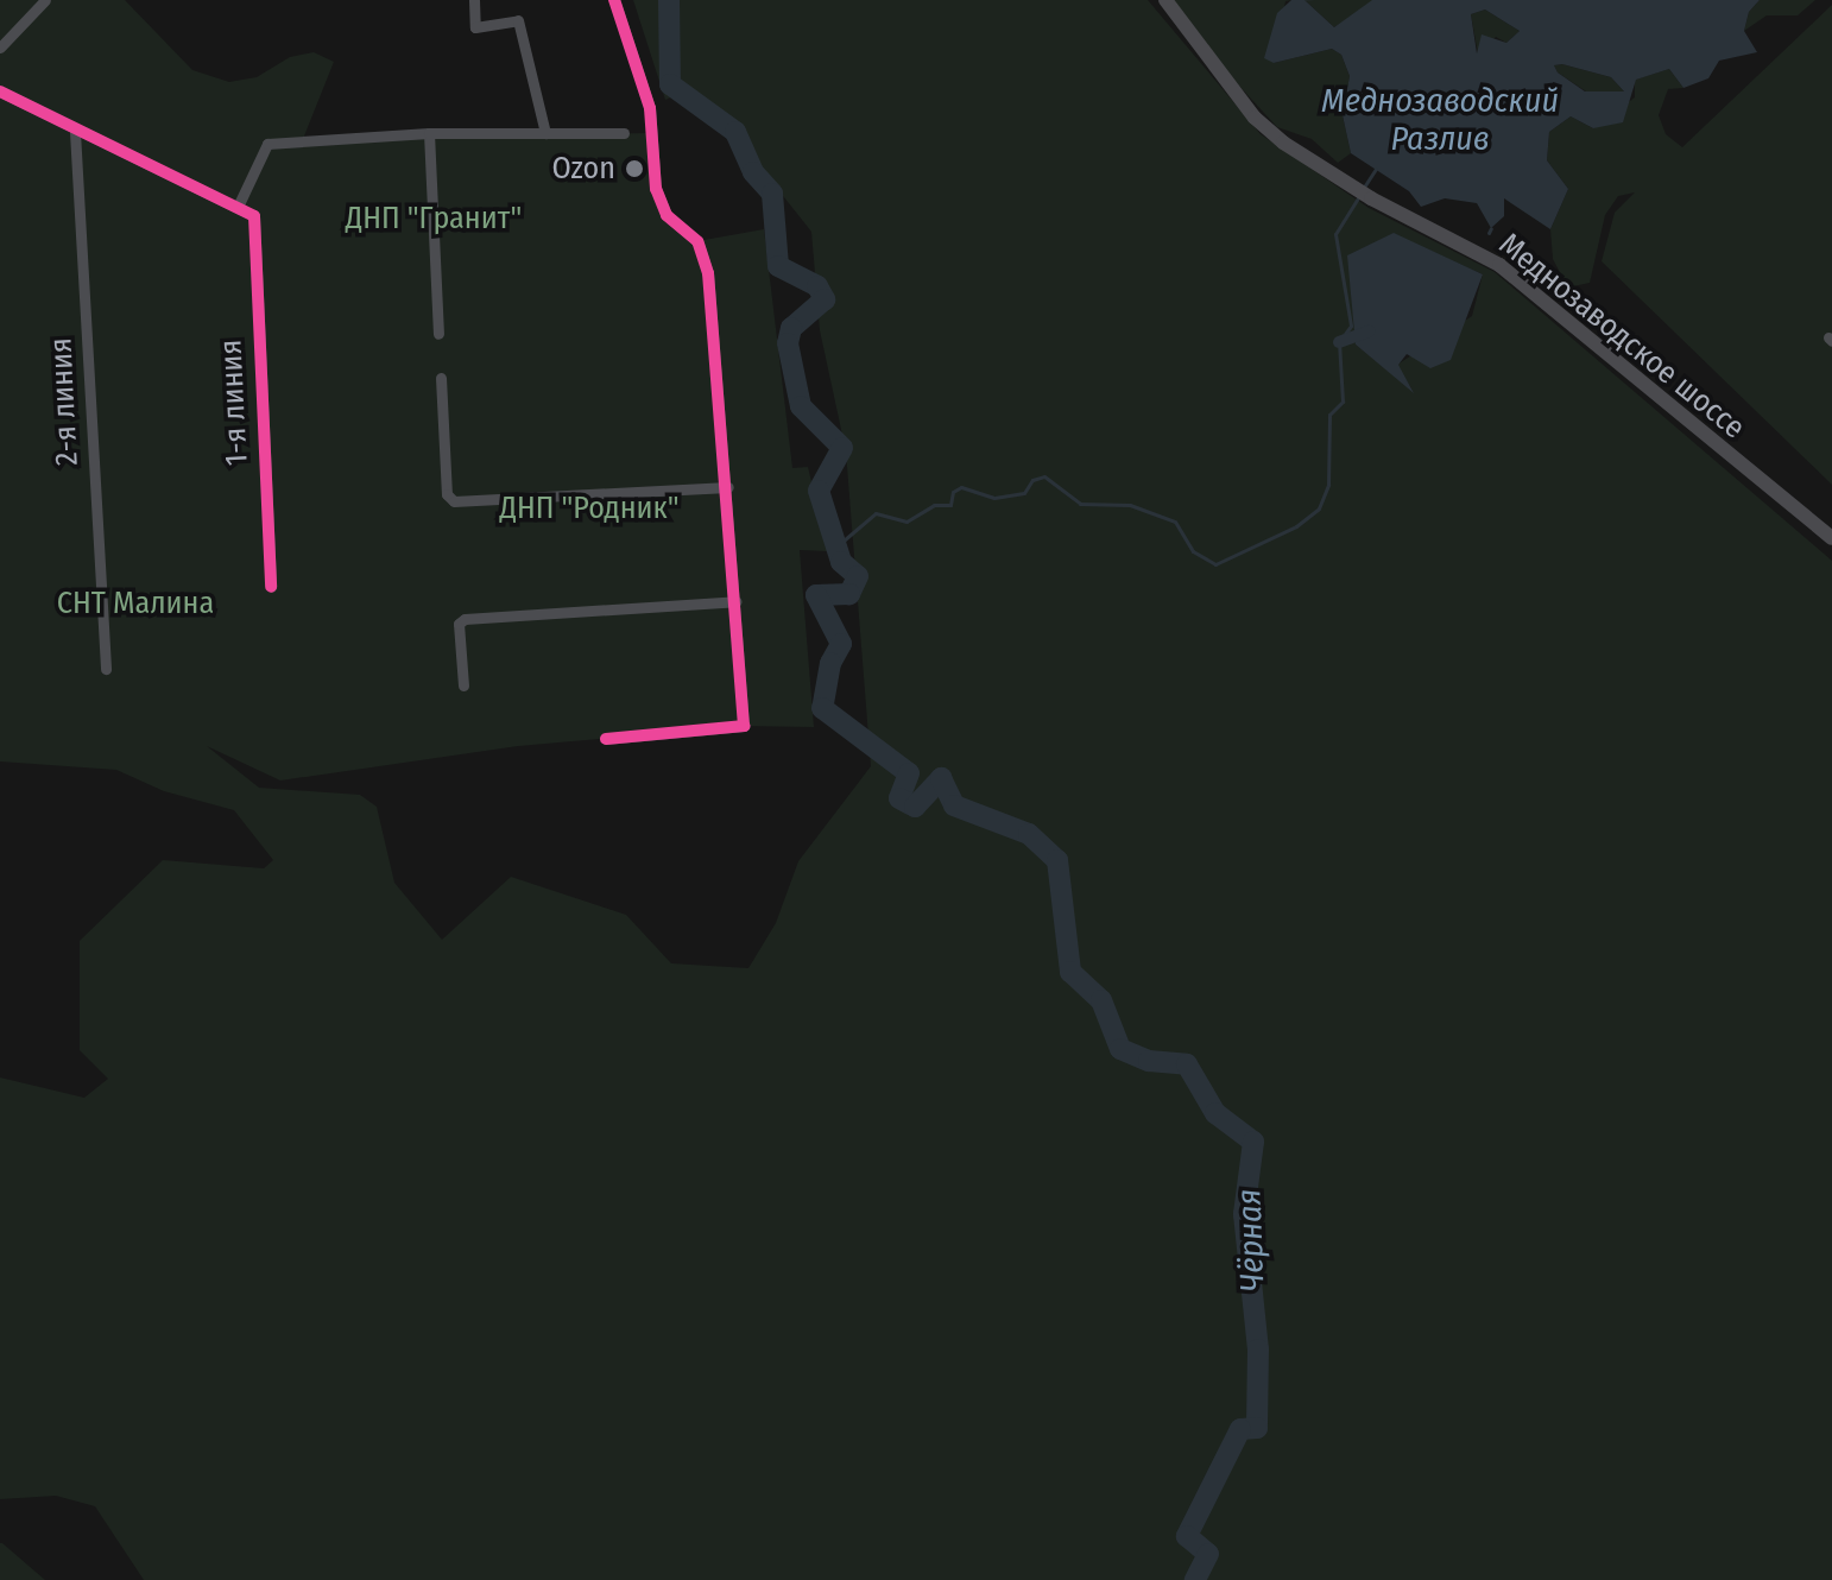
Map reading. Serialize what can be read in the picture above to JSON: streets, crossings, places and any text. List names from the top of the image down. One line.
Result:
{"streets":{"main road":["Меднозаводское шоссе"],"street":["2-я линия","1-я линия"]},"water":["Меднозаводский Разлив","Чёрная"],"parks":["ДНП \"Гранит\"","ДНП \"Родник\"","СНТ Малина"],"places":["Ozon"]}
